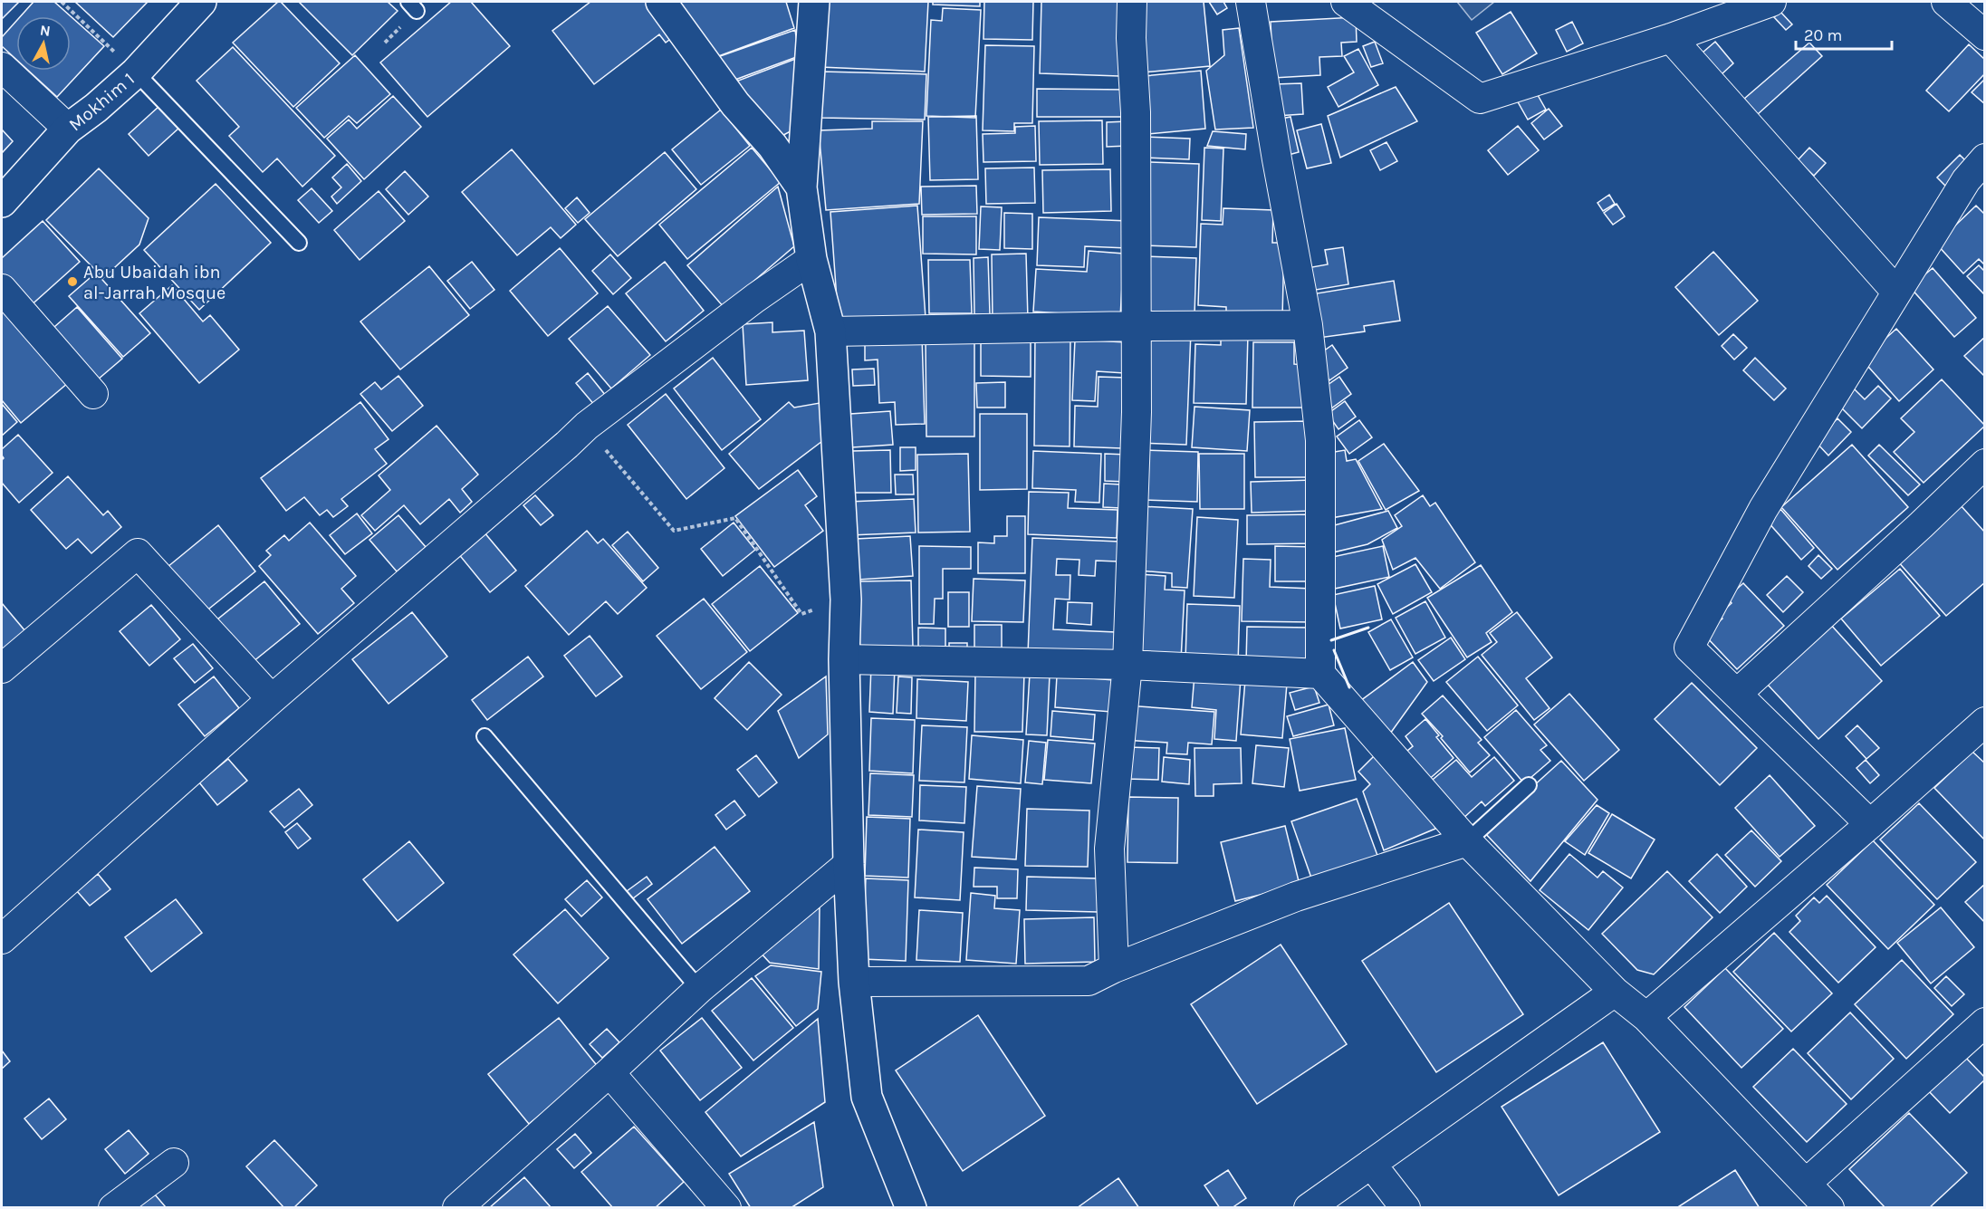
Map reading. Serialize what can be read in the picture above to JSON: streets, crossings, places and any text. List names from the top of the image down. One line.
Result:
{"streets":{"street":["Mokhim 1"]},"places":["Abu Ubaidah ibn al-Jarrah Mosque"],"scale_bar":"20 m","north":"top"}
